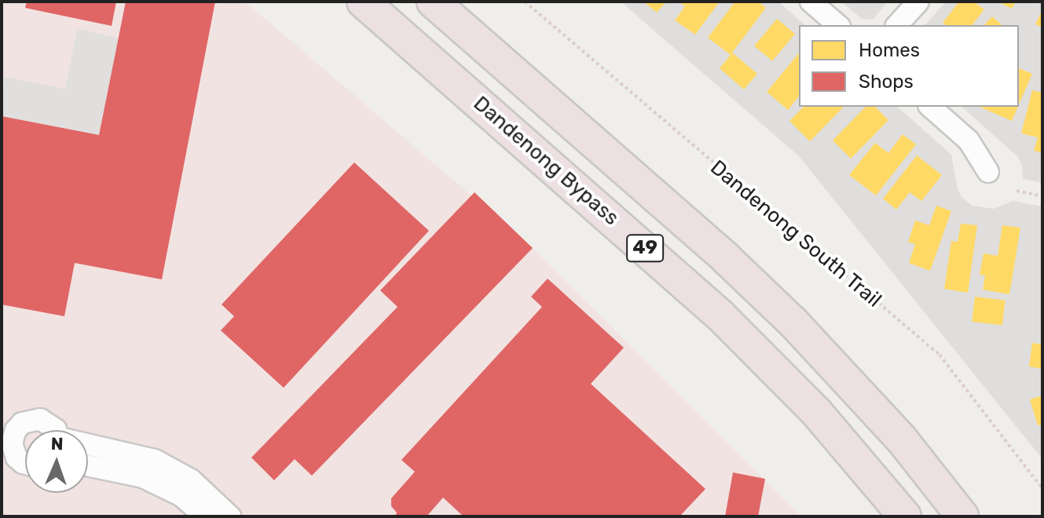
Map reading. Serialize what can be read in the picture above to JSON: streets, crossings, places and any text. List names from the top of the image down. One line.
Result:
{"streets":{"highway":["Dandenong Bypass","49"],"path":["Dandenong South Trail"]},"legend":["Homes","Shops"],"north":"top"}
